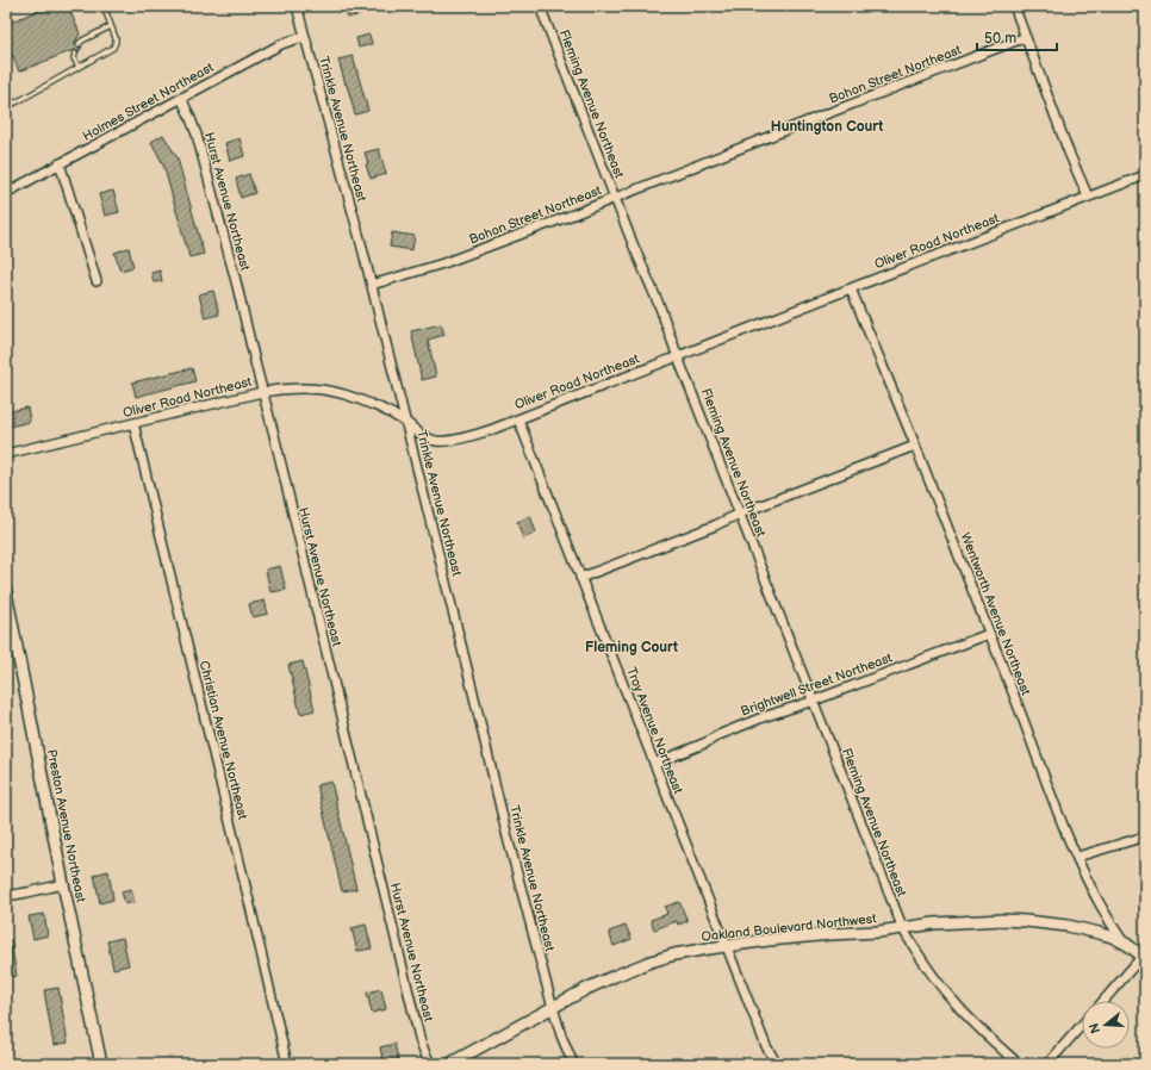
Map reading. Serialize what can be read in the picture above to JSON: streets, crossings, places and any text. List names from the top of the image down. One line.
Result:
{"streets":{"street":["Bohon Street Northeast","Holmes Street Northeast","Fleming Avenue Northeast","Trinkle Avenue Northeast","Hurst Avenue Northeast","Oliver Road Northeast","Wentworth Avenue Northeast","Brightwell Street Northeast","Troy Avenue Northeast","Christian Avenue Northeast","Preston Avenue Northeast","Oakland Boulevard Northwest"]},"crossings":[["Bohon Street Northeast","Fleming Avenue Northeast"],["Bohon Street Northeast","Trinkle Avenue Northeast"],["Holmes Street Northeast","Trinkle Avenue Northeast"],["Holmes Street Northeast","Hurst Avenue Northeast"],["Fleming Avenue Northeast","Oliver Road Northeast"],["Fleming Avenue Northeast","Brightwell Street Northeast"],["Fleming Avenue Northeast","Oakland Boulevard Northwest"],["Trinkle Avenue Northeast","Oliver Road Northeast"],["Trinkle Avenue Northeast","Oakland Boulevard Northwest"],["Hurst Avenue Northeast","Oliver Road Northeast"],["Oliver Road Northeast","Wentworth Avenue Northeast"],["Oliver Road Northeast","Troy Avenue Northeast"],["Oliver Road Northeast","Christian Avenue Northeast"],["Wentworth Avenue Northeast","Brightwell Street Northeast"],["Wentworth Avenue Northeast","Oakland Boulevard Northwest"],["Brightwell Street Northeast","Troy Avenue Northeast"],["Troy Avenue Northeast","Oakland Boulevard Northwest"]],"districts":["Huntington Court","Fleming Court"],"scale_bar":"50 m","north":"left"}
